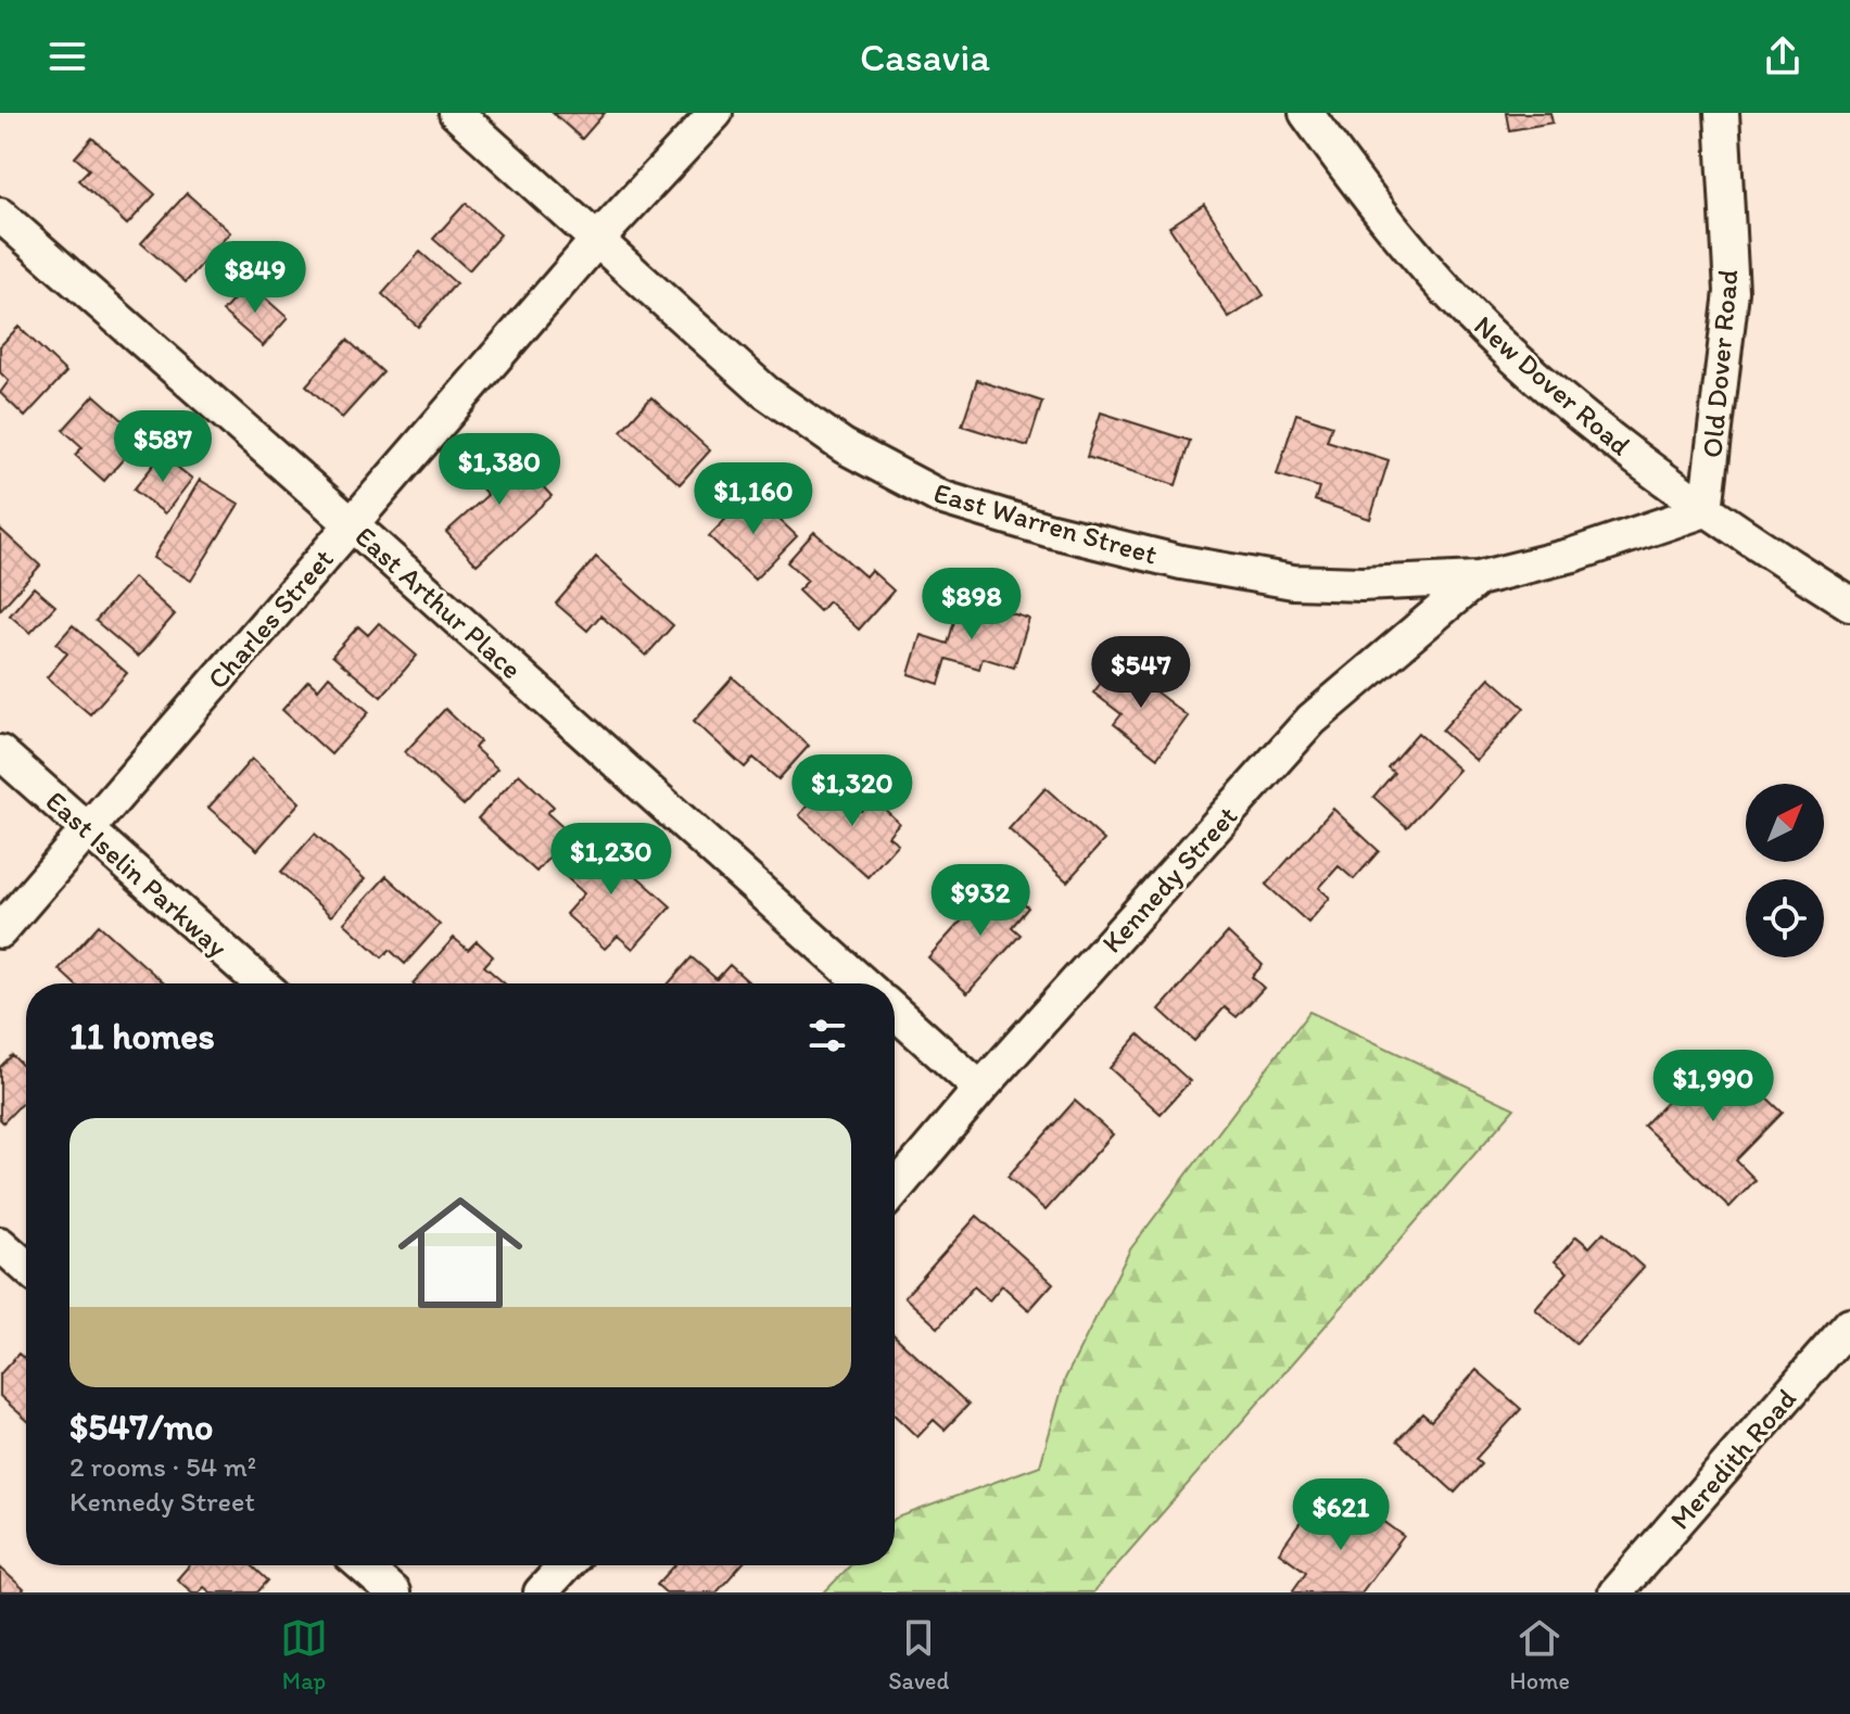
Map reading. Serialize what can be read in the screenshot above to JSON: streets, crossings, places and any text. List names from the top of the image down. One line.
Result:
{"streets":{"street":["Old Dover Road","New Dover Road","East Warren Street","East Arthur Place","Charles Street","East Iselin Parkway","Kennedy Street","Meredith Road"]},"crossings":[["Old Dover Road","New Dover Road"],["Old Dover Road","East Warren Street"],["New Dover Road","East Warren Street"],["East Warren Street","Charles Street"],["East Warren Street","Kennedy Street"],["East Arthur Place","Charles Street"],["Charles Street","East Iselin Parkway"]],"north":"top right","page":{"header":"Casavia","price":["$849","$587","$1,380","$1,160","$898","$547","$1,320","$1,230","$932","$1,990","$621"],"heading":"11 homes","list":[{"name":"$547/mo","note":"2 rooms · 54 m² · Kennedy Street"}],"tabs":["Map","Saved","Home"]}}
